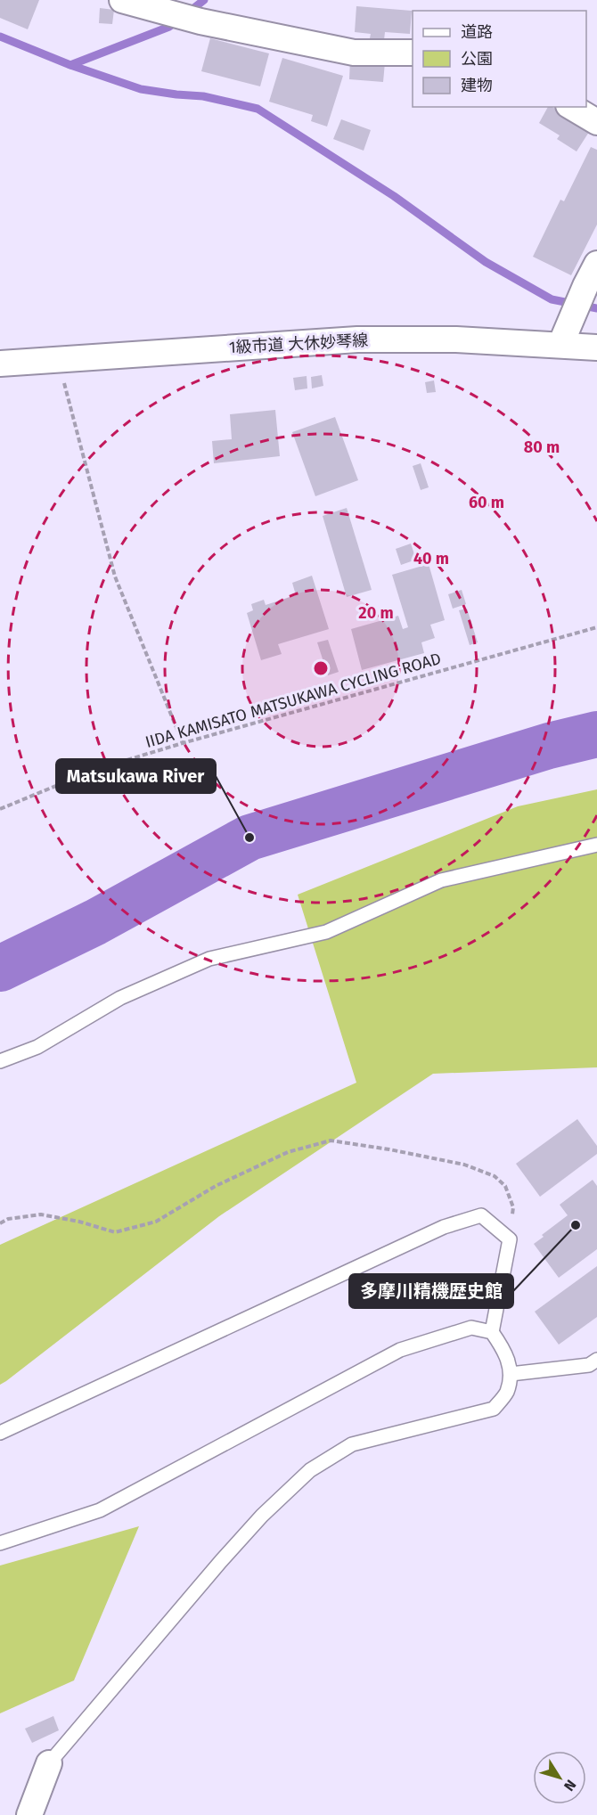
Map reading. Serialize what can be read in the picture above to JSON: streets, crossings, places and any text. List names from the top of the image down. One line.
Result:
{"streets":{"street":["1級市道 大休妙琴線"],"path":["IIDA KAMISATO MATSUKAWA CYCLING ROAD"]},"places":["Matsukawa River","多摩川精機歴史館"],"legend":["道路","公園","建物"],"north":"bottom right","rings":["80 m","60 m","40 m","20 m"]}
